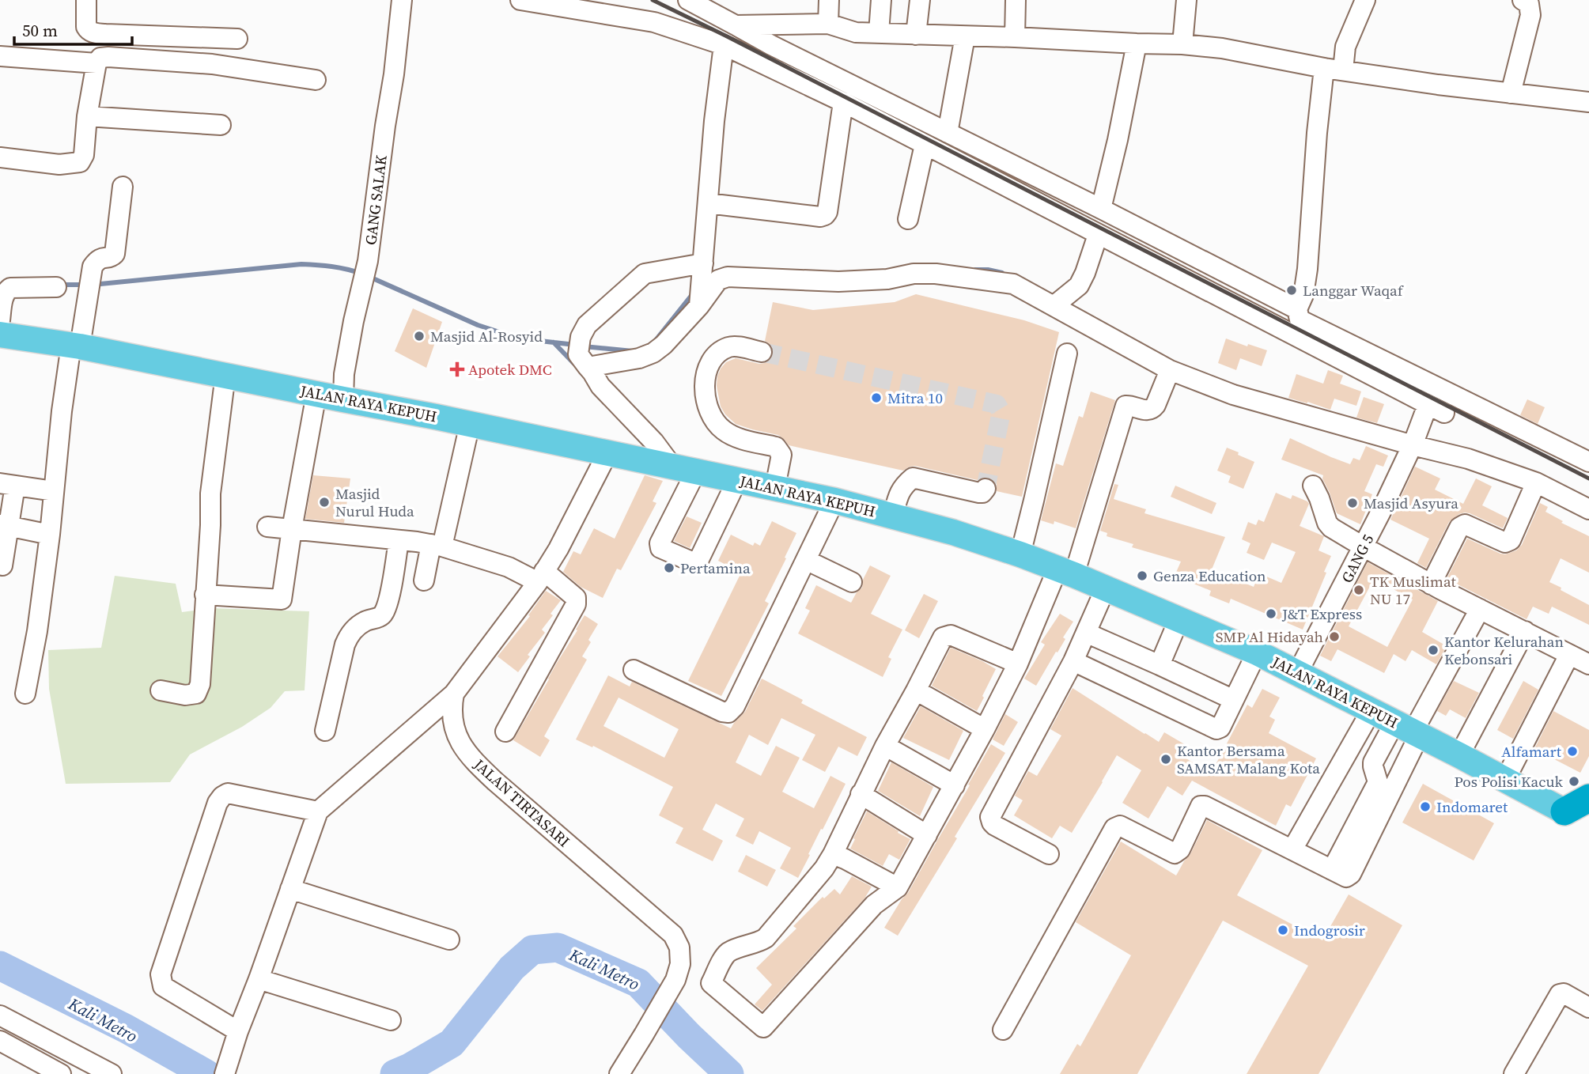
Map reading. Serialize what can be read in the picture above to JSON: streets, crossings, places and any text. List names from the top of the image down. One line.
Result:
{"streets":{"main road":["JALAN RAYA KEPUH"],"street":["GANG SALAK","GANG 5","JALAN TIRTASARI"]},"crossings":[["GANG SALAK","JALAN RAYA KEPUH"],["JALAN RAYA KEPUH","GANG 5"]],"water":["Kali Metro"],"places":{"other":["Langgar Waqaf","Masjid Al-Rosyid","Mitra 10","Masjid Nurul Huda","Masjid Asyura","Pertamina","Genza Education","TK Muslimat NU 17","J&T Express","SMP Al Hidayah","Kantor Kelurahan Kebonsari","Alfamart","Kantor Bersama SAMSAT Malang Kota","Pos Polisi Kacuk","Indomaret","Indogrosir"],"health":["Apotek DMC"]},"scale_bar":"50 m"}
